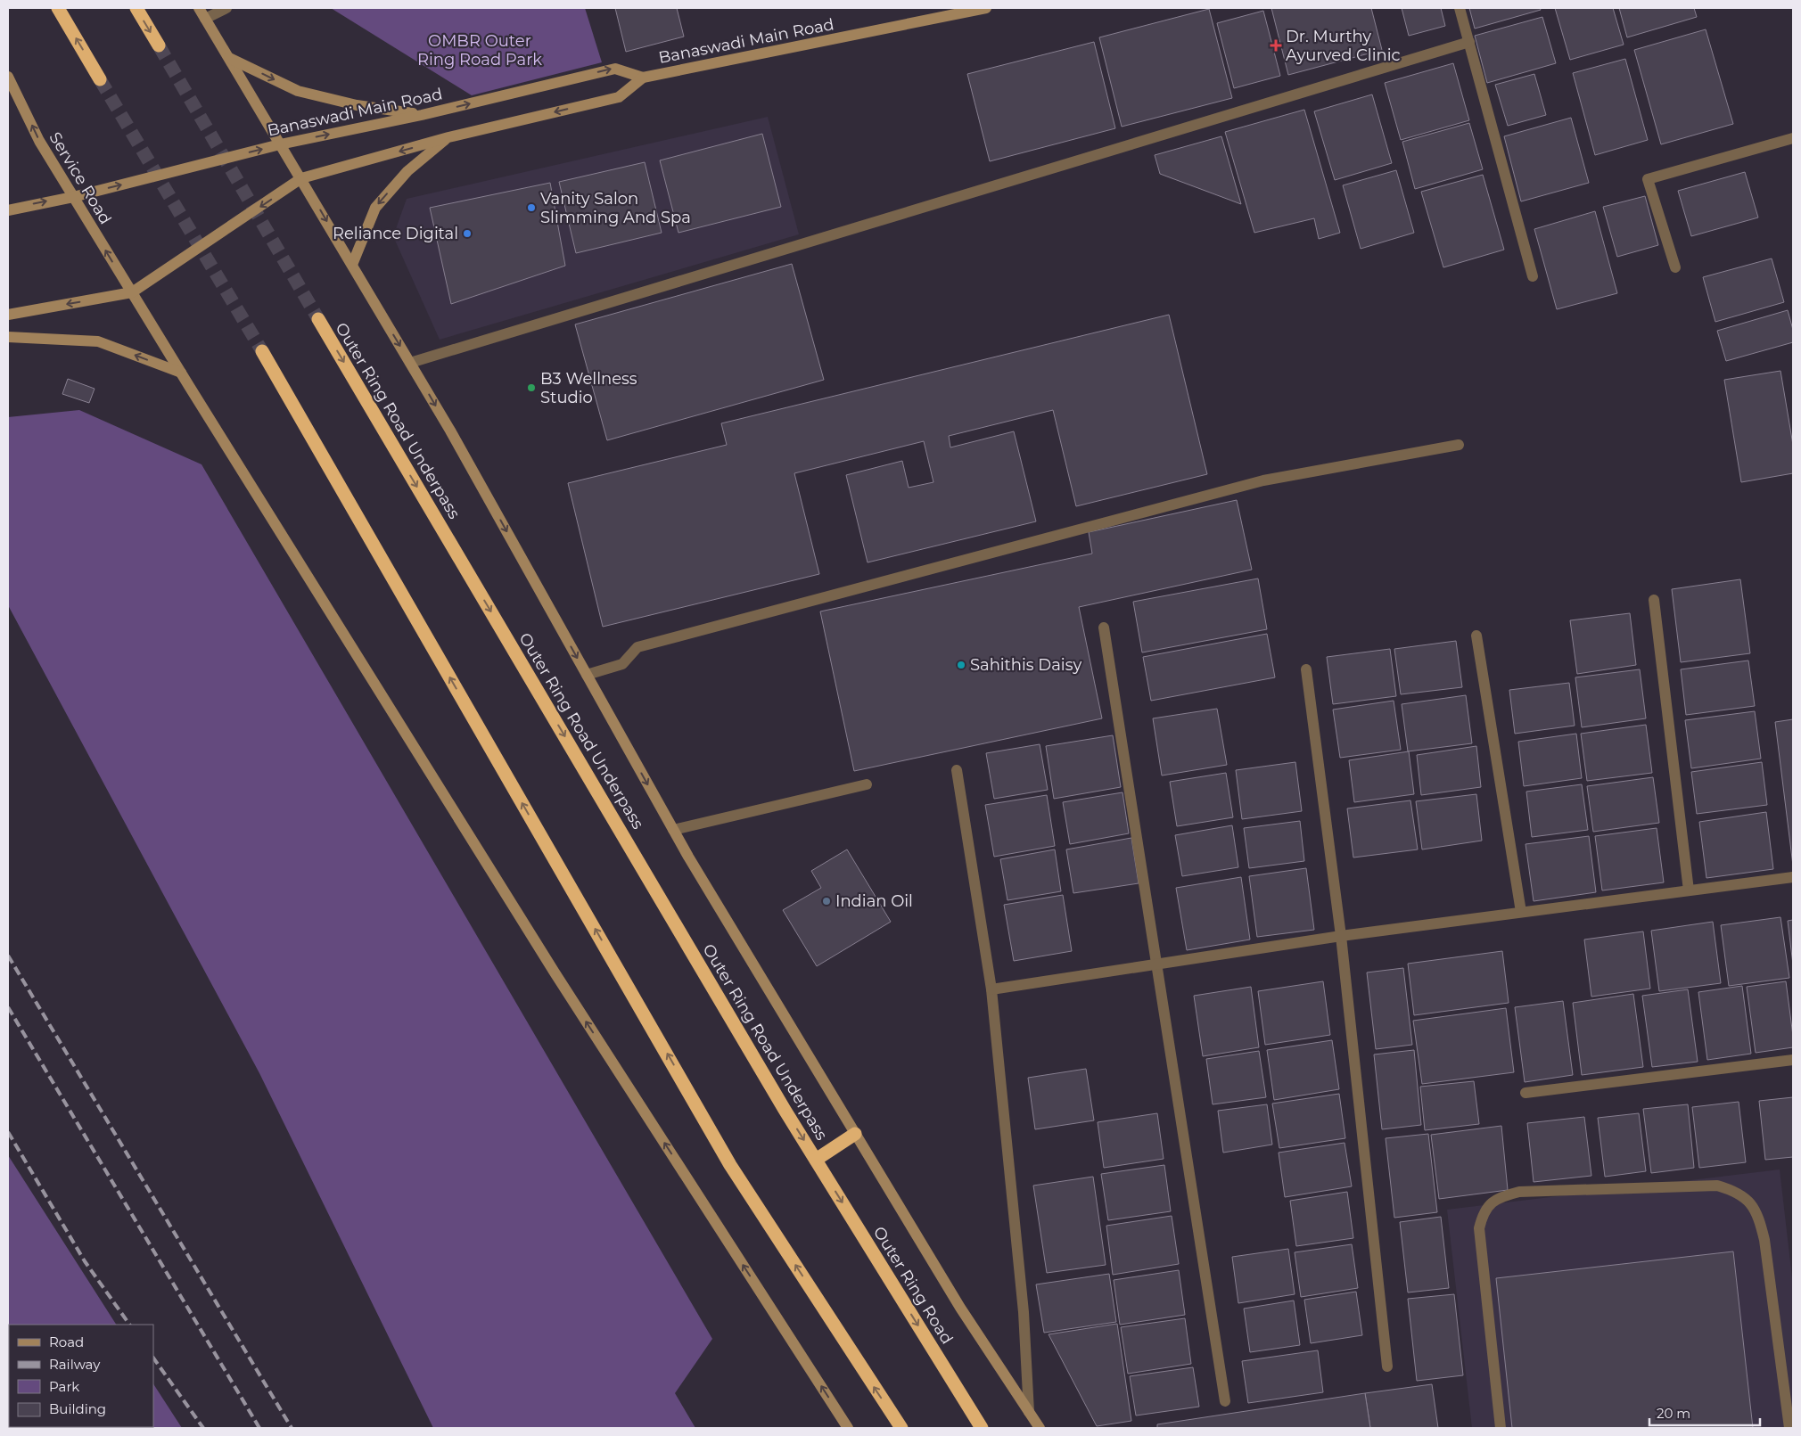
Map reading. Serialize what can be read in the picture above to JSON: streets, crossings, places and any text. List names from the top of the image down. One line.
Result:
{"streets":{"highway":["Outer Ring Road Underpass","Outer Ring Road"],"street":["Banaswadi Main Road","Service Road"]},"crossings":[["Banaswadi Main Road","Service Road"],["Outer Ring Road Underpass","Outer Ring Road"]],"one_way":["Service Road"],"parks":["OMBR Outer Ring Road Park"],"places":{"health":["Dr. Murthy Ayurved Clinic"],"other":["Vanity Salon Slimming And Spa","Reliance Digital","B3 Wellness Studio","Sahithis Daisy","Indian Oil"]},"legend":["Road","Railway","Park","Building"],"scale_bar":"20 m"}
